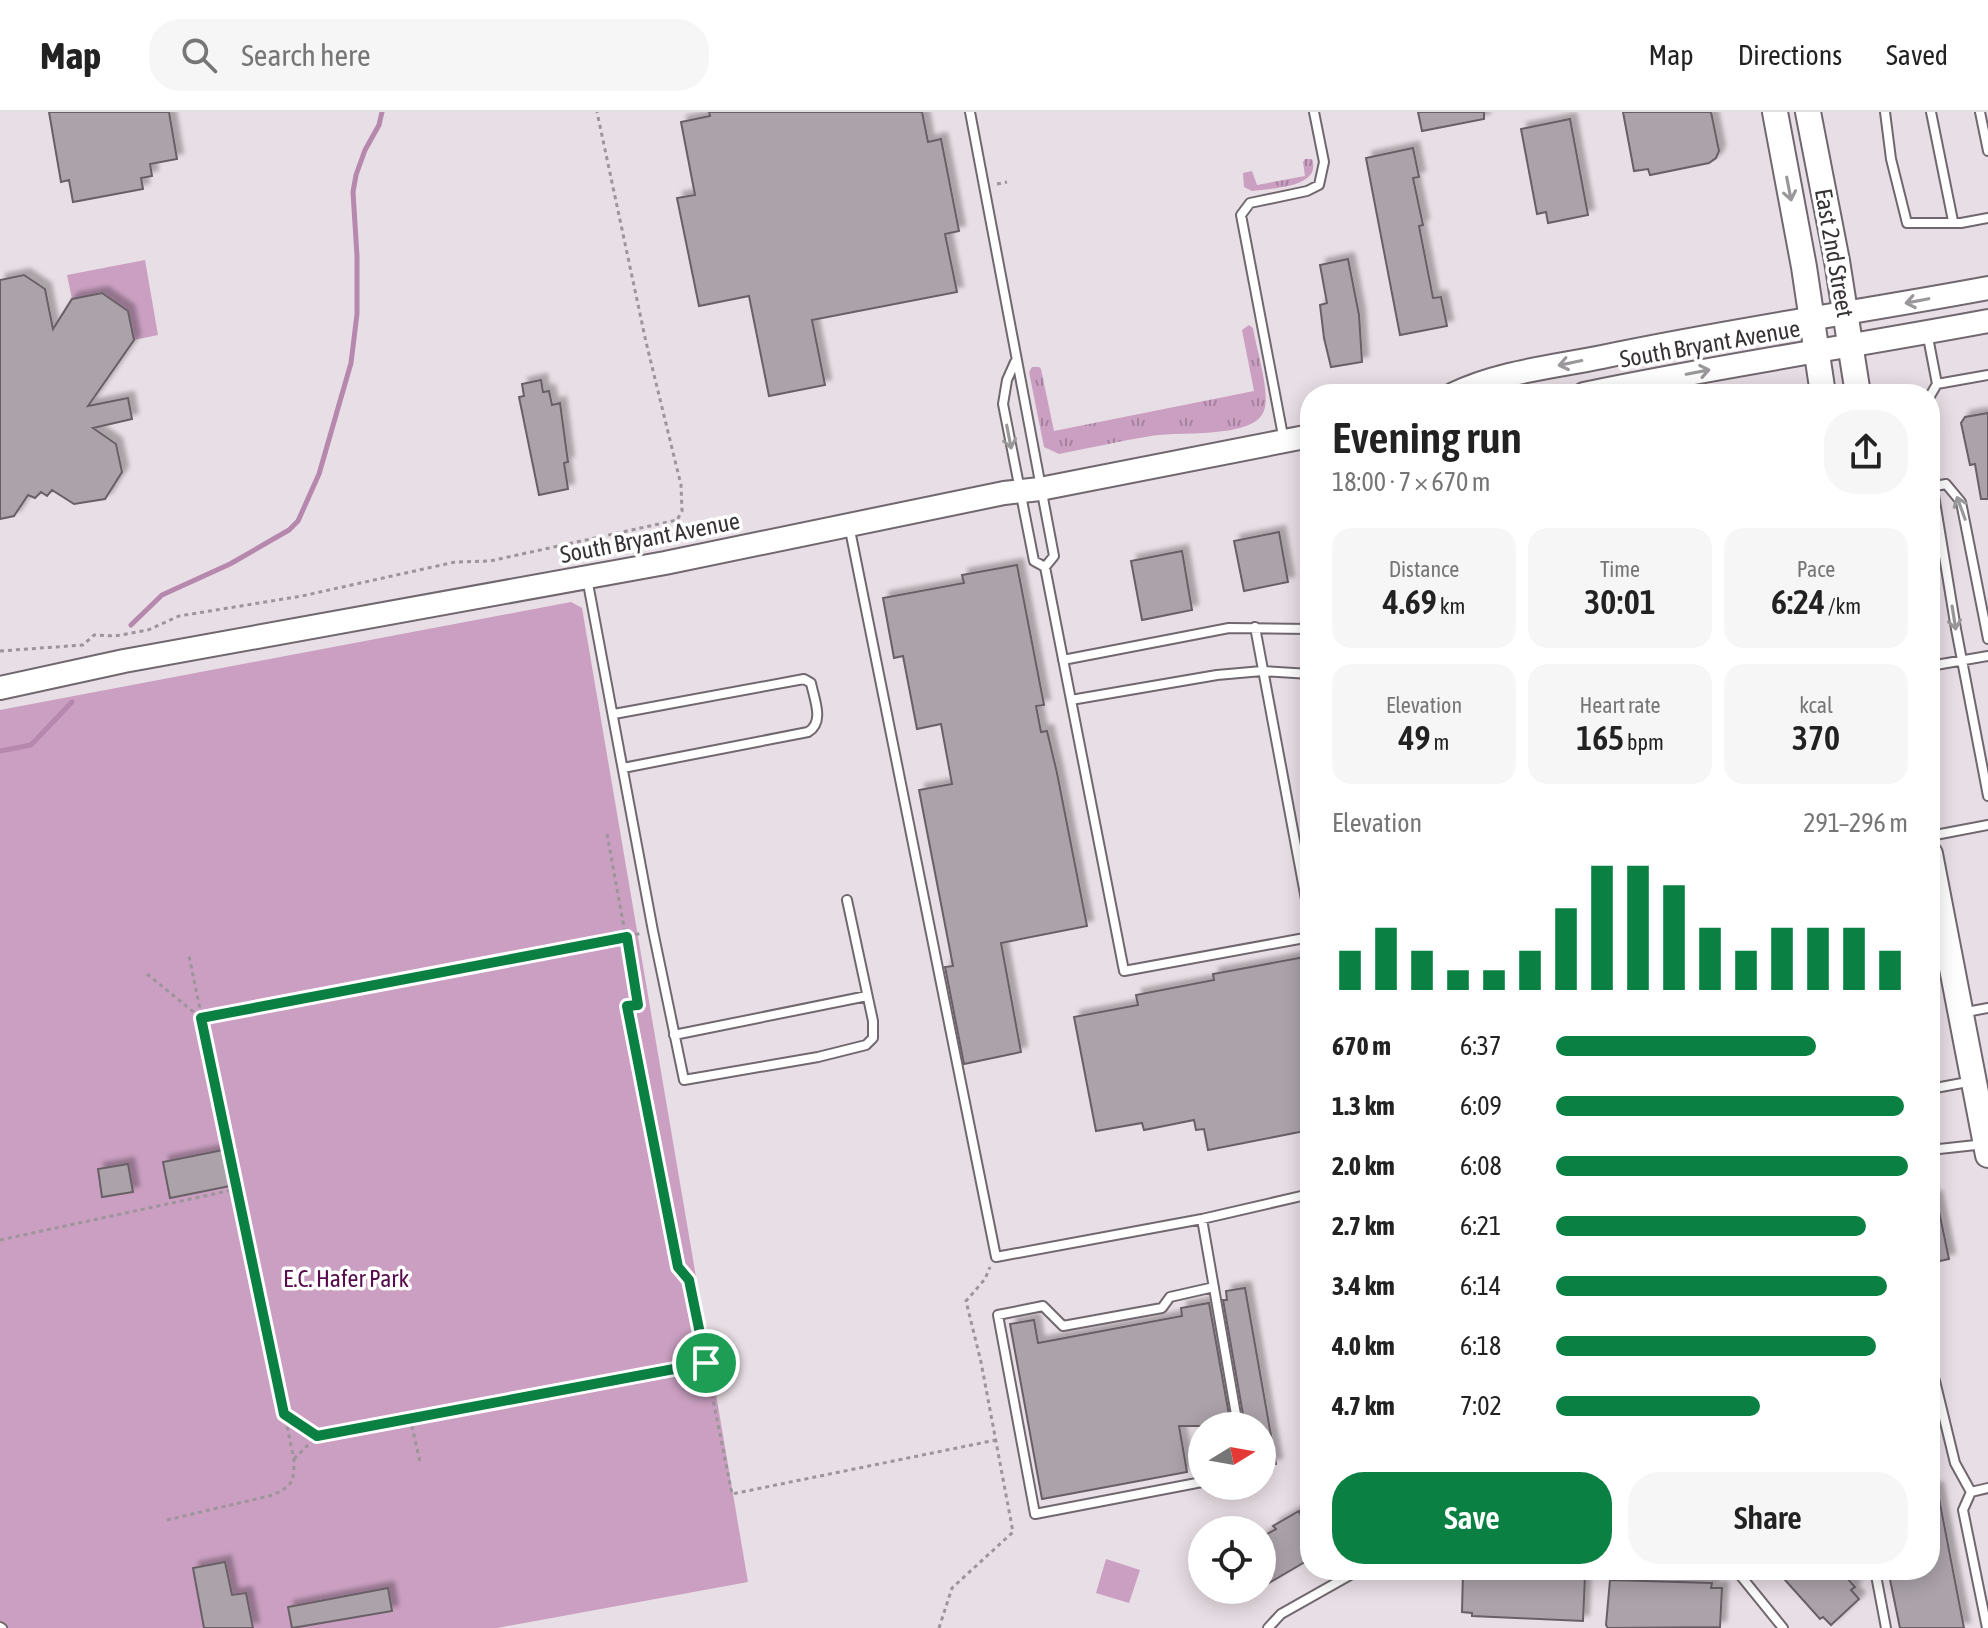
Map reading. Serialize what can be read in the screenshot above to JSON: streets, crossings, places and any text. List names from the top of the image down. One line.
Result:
{"streets":{"main road":["East 2nd Street","South Bryant Avenue"]},"crossings":[["East 2nd Street","South Bryant Avenue"]],"parks":["E.C. Hafer Park"],"north":"right","page":{"header":"Map","search":"Search here","nav":["Map","Directions","Saved"],"heading":["Evening run","18:00 · 7 × 670 m"],"stats":[["Distance","4.69 km"],["Time","30:01"],["Pace","6:24 /km"],["Elevation","49 m"],["Heart rate","165 bpm"],["kcal","370"]],"chart":["Elevation","291–296 m"],"list":[{"name":"670 m","note":"6:37"},{"name":"1.3 km","note":"6:09"},{"name":"2.0 km","note":"6:08"},{"name":"2.7 km","note":"6:21"},{"name":"3.4 km","note":"6:14"},{"name":"4.0 km","note":"6:18"},{"name":"4.7 km","note":"7:02"}],"buttons":["Save","Share"]}}
